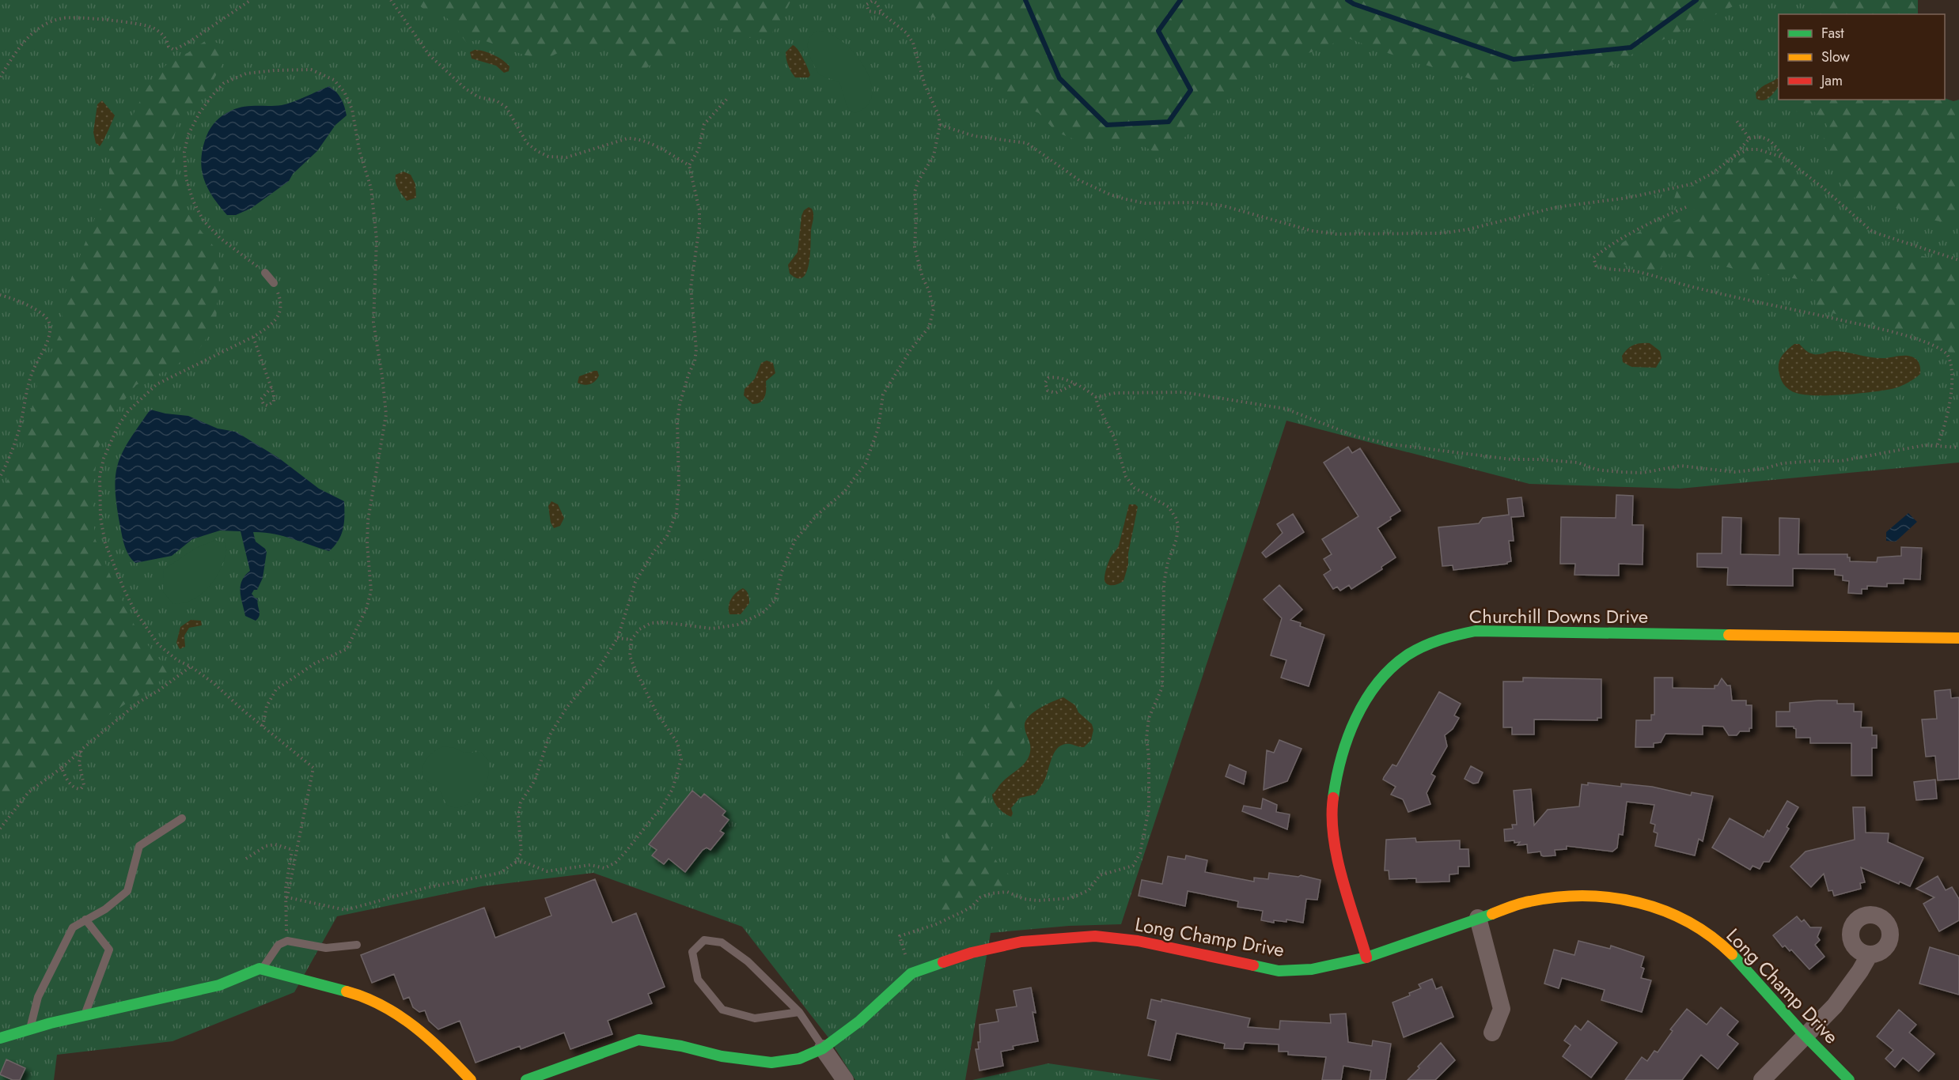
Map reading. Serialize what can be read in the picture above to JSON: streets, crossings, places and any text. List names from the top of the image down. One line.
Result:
{"streets":{"street":["Churchill Downs Drive","Long Champ Drive"]},"crossings":[["Churchill Downs Drive","Long Champ Drive"]],"legend":["Fast","Slow","Jam"]}
